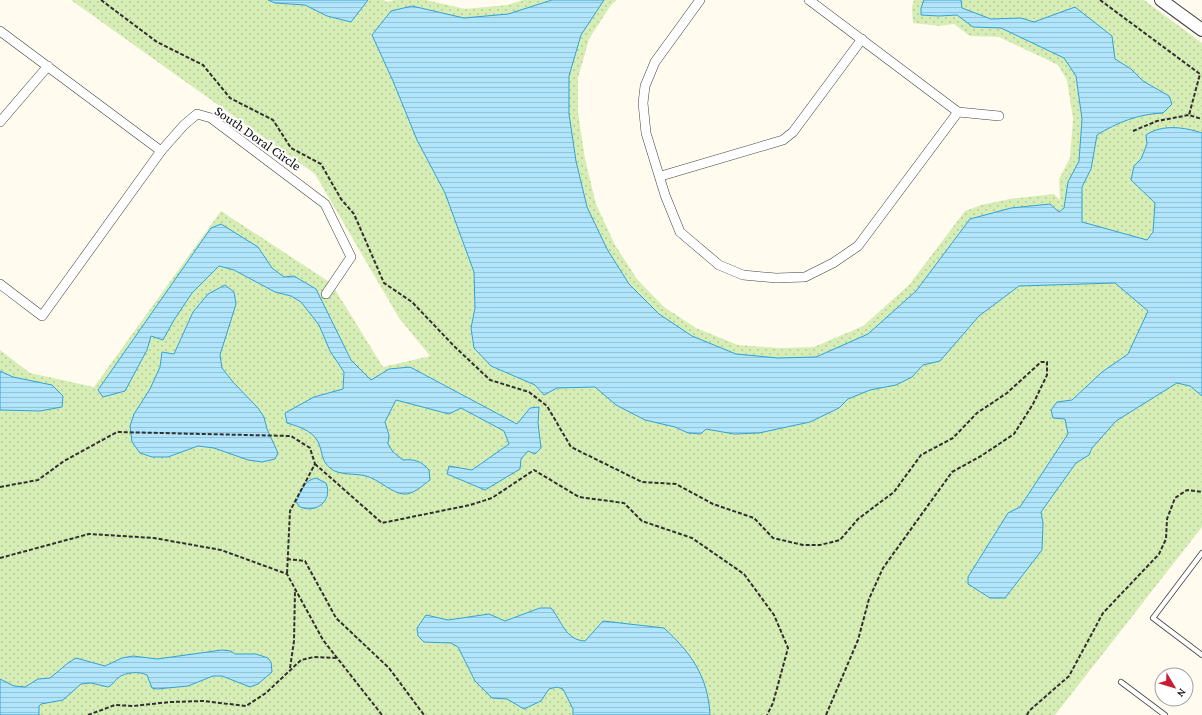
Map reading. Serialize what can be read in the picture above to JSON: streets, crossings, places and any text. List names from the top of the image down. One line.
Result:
{"streets":{"street":["South Doral Circle"]},"north":"bottom right"}
